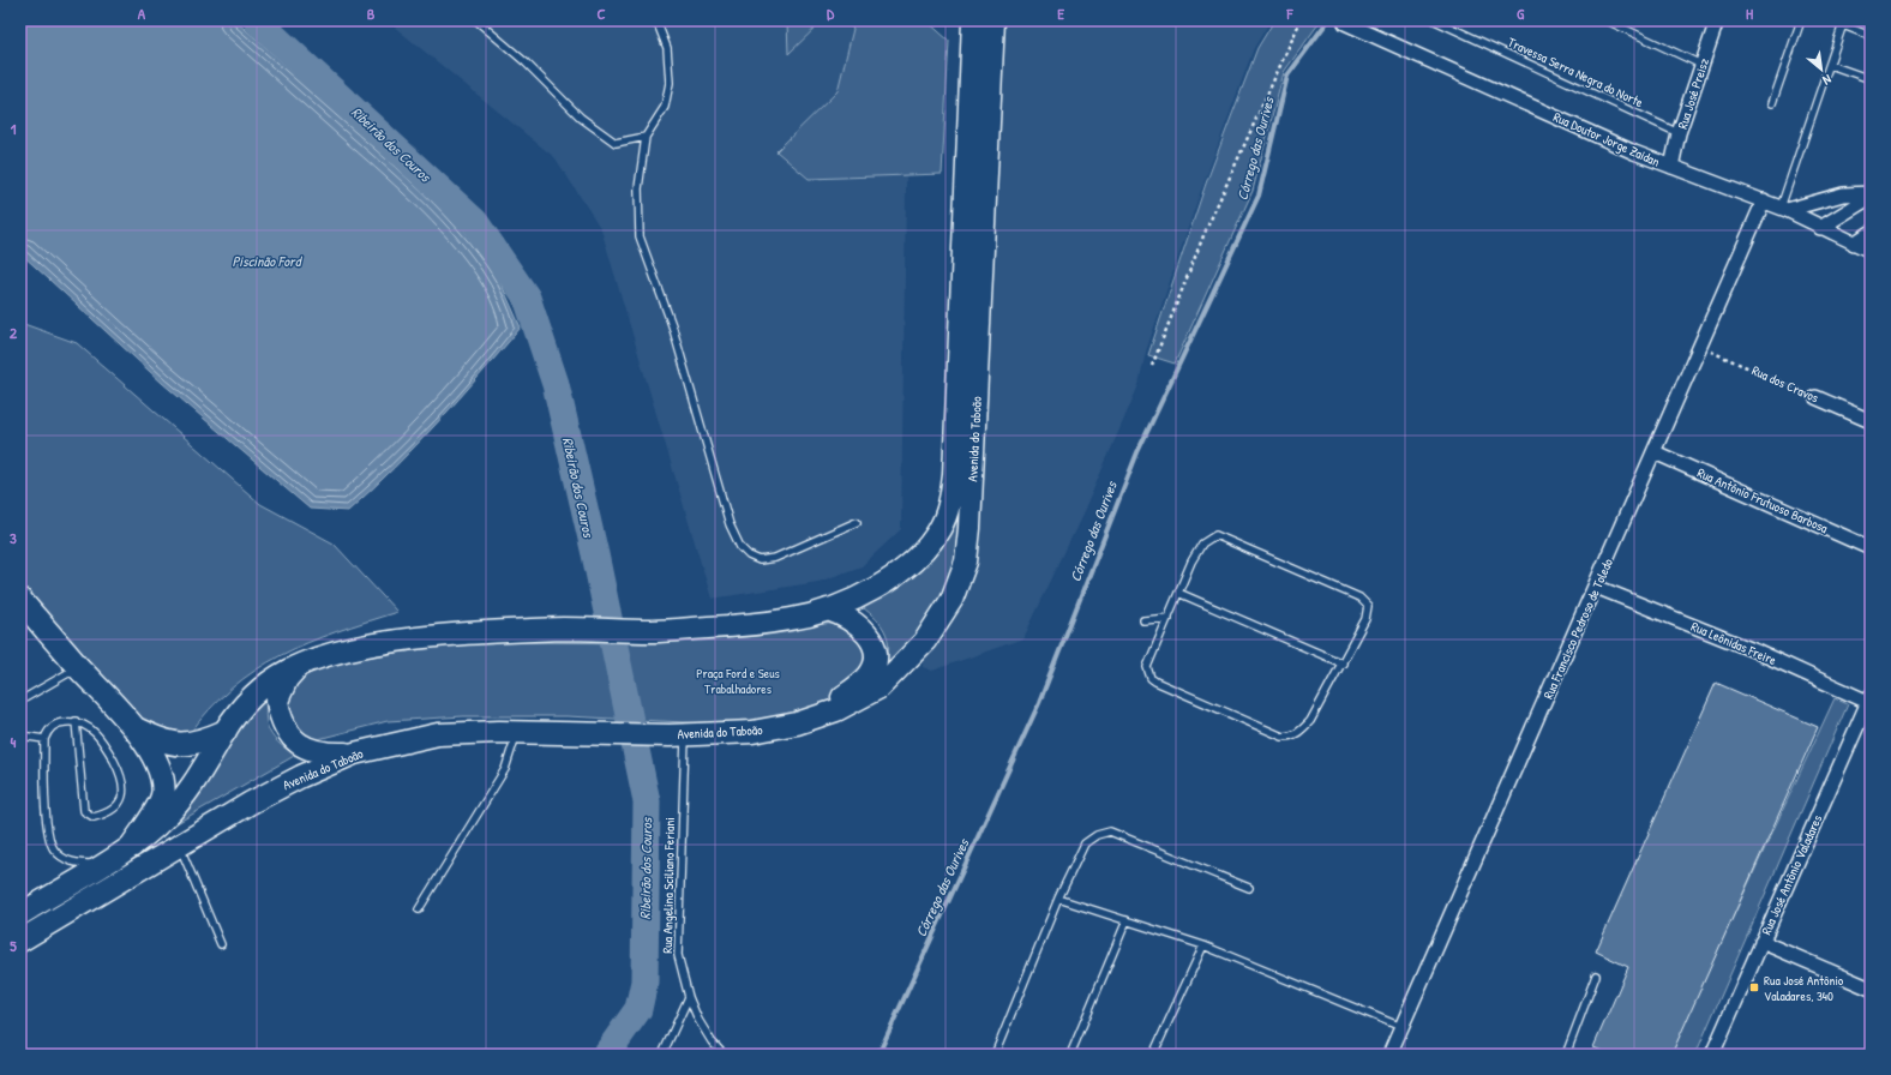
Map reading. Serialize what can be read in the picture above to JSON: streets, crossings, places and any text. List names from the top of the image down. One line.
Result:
{"streets":{"main road":["Avenida do Taboão"],"street":["Rua José Preisz","Rua Doutor Jorge Zaidan","Rua dos Cravos","Rua Antônio Frutuoso Barbosa","Rua Francisco Pedroso de Toledo","Rua Leônidas Freire","Rua José Antônio Valadares"],"lane":["Travessa Serra Negra do Norte","Rua Angelina Sciliano Feriani"]},"crossings":[["Travessa Serra Negra do Norte","Rua José Preisz"],["Rua José Preisz","Rua Doutor Jorge Zaidan"],["Rua Doutor Jorge Zaidan","Rua Francisco Pedroso de Toledo"],["Rua dos Cravos","Rua Francisco Pedroso de Toledo"],["Avenida do Taboão","Rua Angelina Sciliano Feriani"],["Rua Antônio Frutuoso Barbosa","Rua Francisco Pedroso de Toledo"],["Rua Francisco Pedroso de Toledo","Rua Leônidas Freire"],["Rua Leônidas Freire","Rua José Antônio Valadares"]],"water":["Ribeirão dos Couros","Córrego das Ourives","Piscinão Ford"],"parks":["Praça Ford e Seus Trabalhadores"],"places":{"transit":["Rua José Antônio Valadares, 340"]},"north":"bottom right","grid":{"columns":["A","B","C","D","E","F","G","H"],"rows":["1","2","3","4","5"]}}
